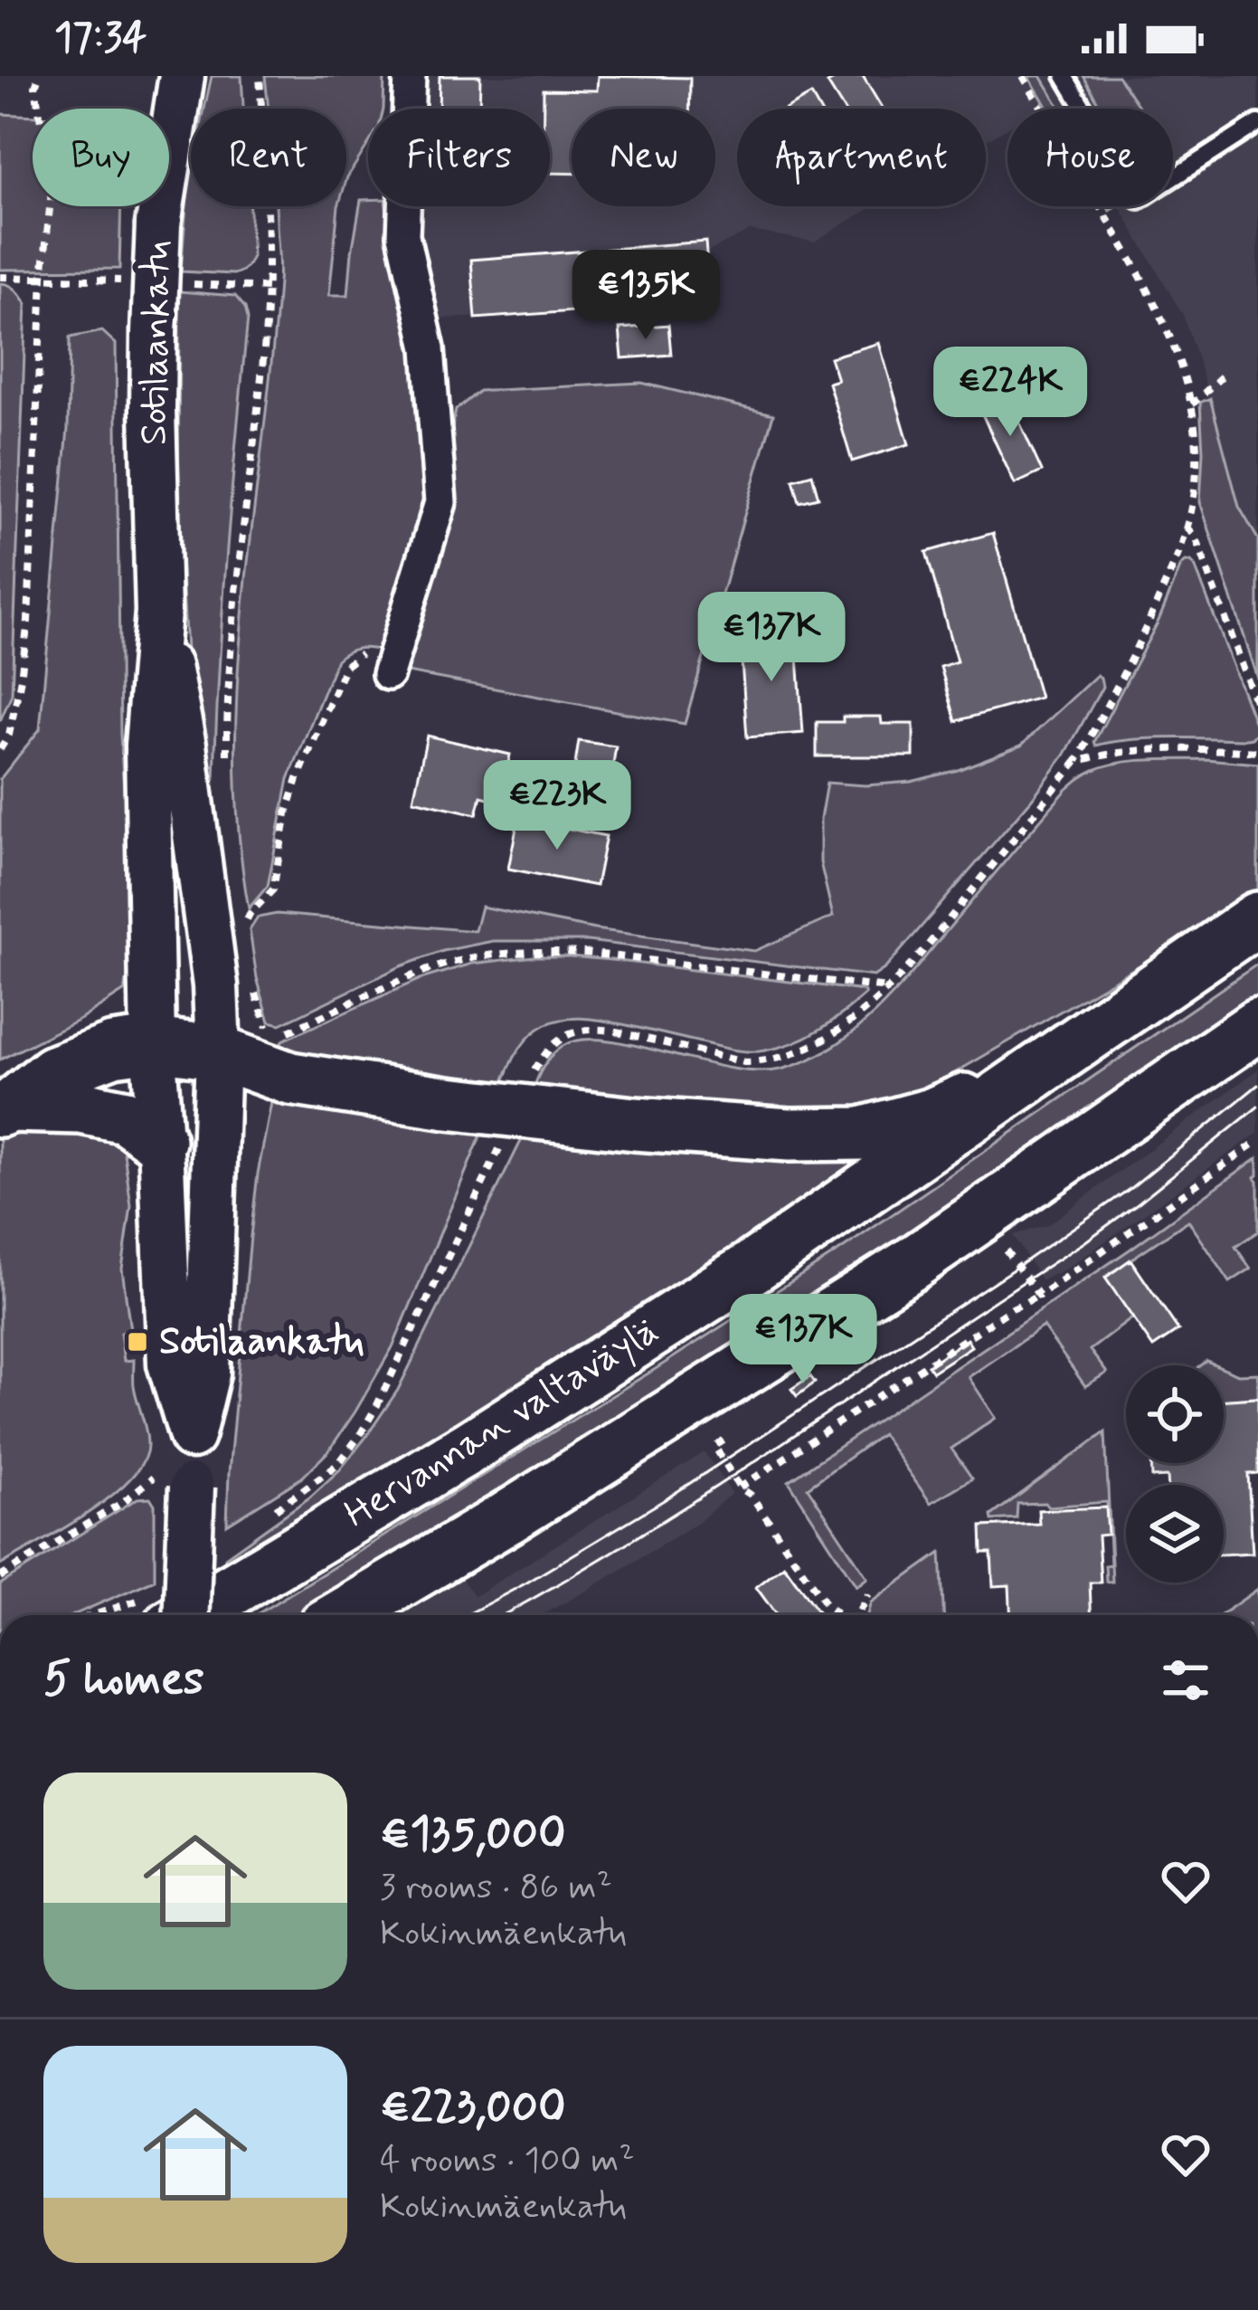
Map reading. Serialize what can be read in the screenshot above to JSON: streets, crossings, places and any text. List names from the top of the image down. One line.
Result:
{"streets":{"highway":["Hervannan valtaväylä"],"main road":["Sotilaankatu"]},"places":{"transit":["Sotilaankatu"]},"page":{"status":"17:34","chip":["Buy","Rent","Filters","New","Apartment","House"],"price":["€135K","€224K","€137K","€223K","€137K"],"heading":"5 homes","list":[{"name":"€135,000","note":"3 rooms · 86 m² · Kokinmäenkatu"},{"name":"€223,000","note":"4 rooms · 100 m² · Kokinmäenkatu"}]}}
